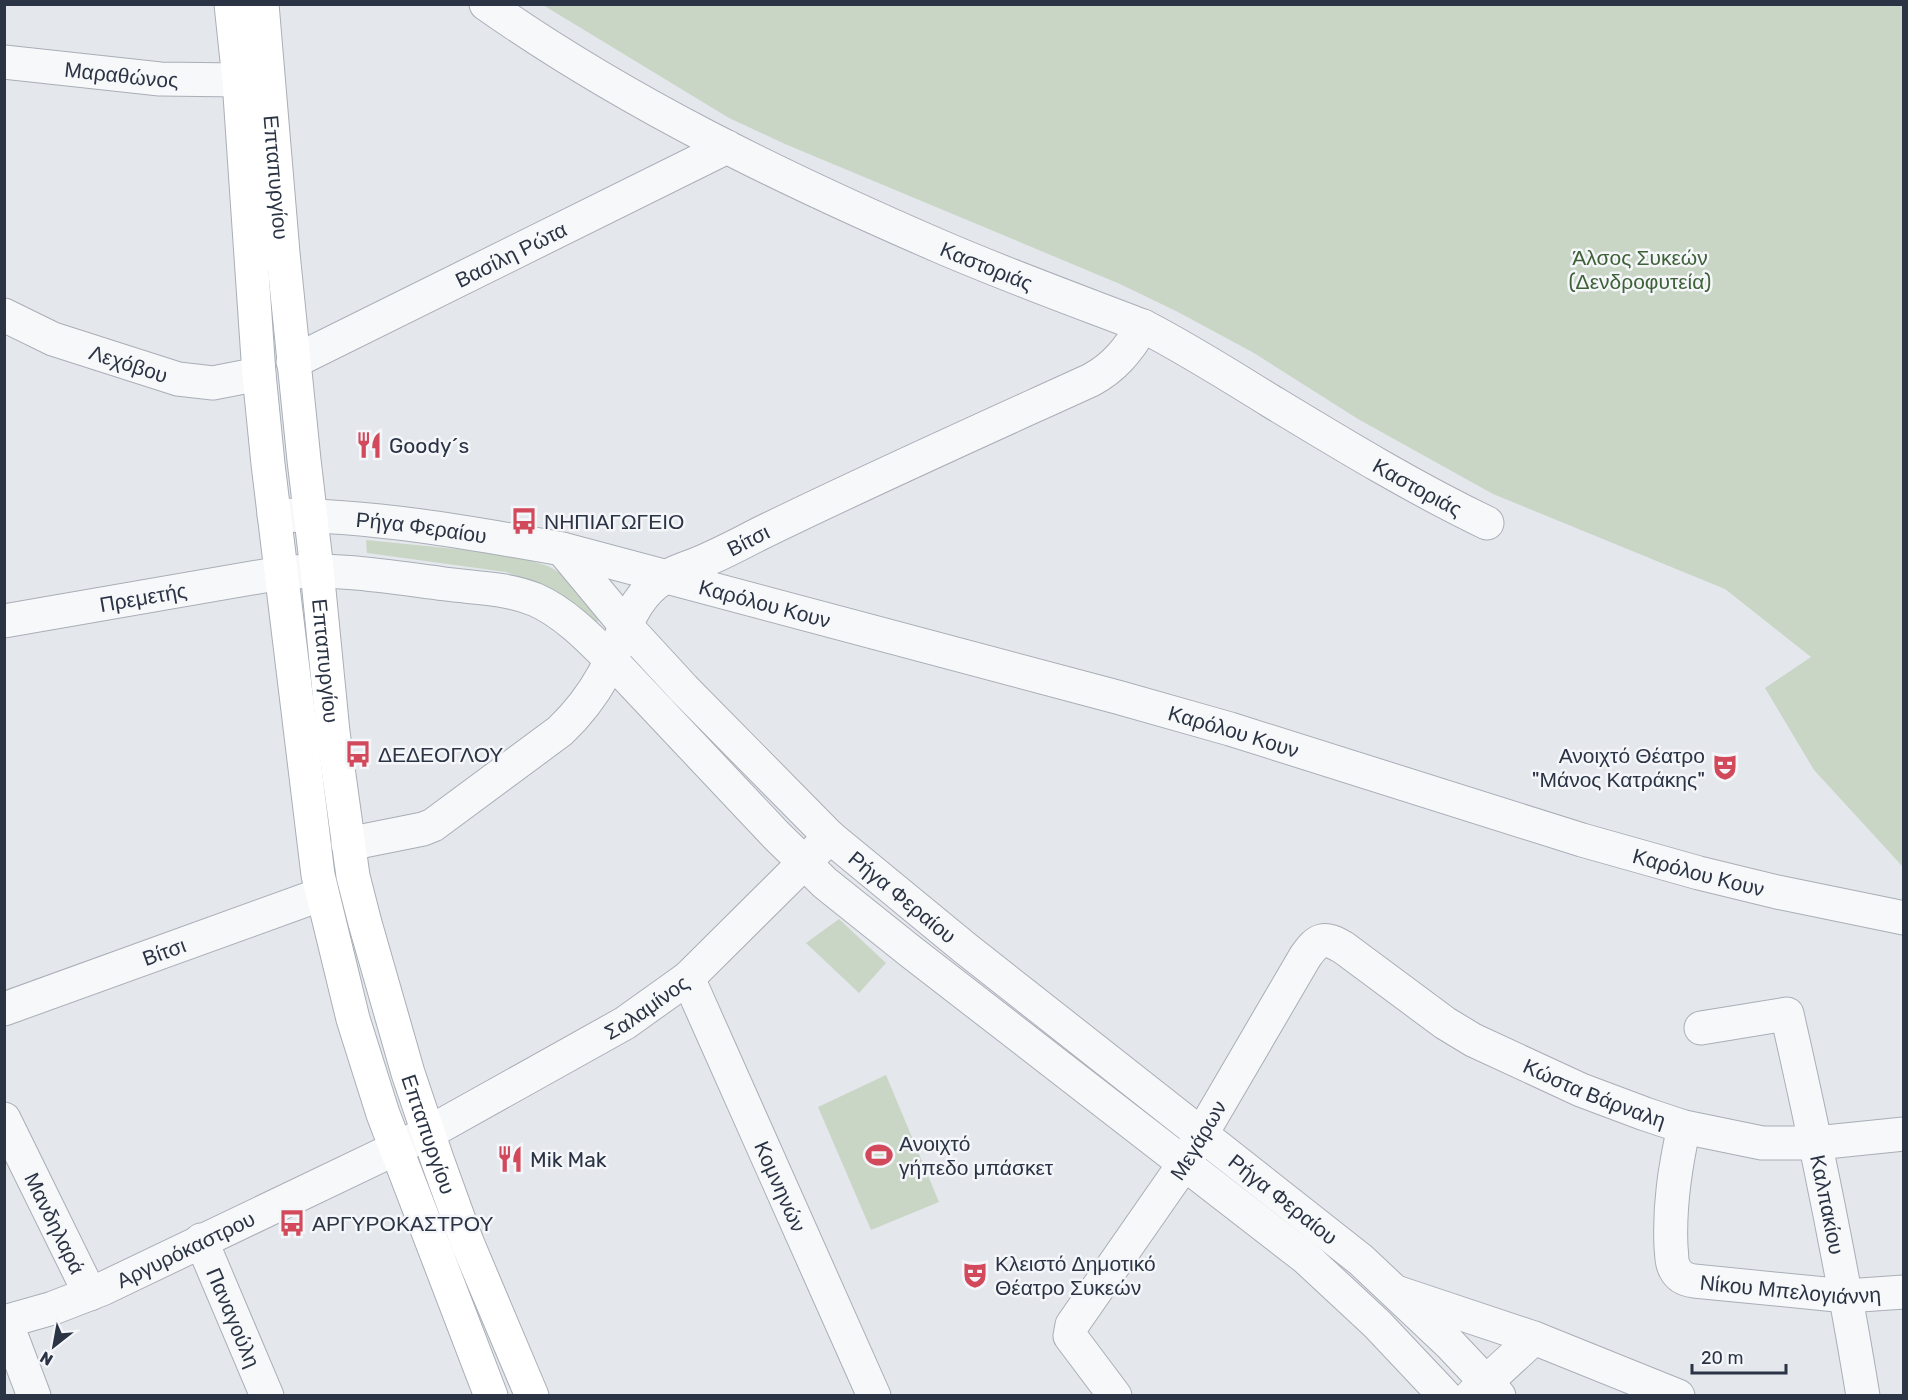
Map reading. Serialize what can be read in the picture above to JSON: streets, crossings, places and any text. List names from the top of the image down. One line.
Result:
{"streets":{"main road":["Επταπυργίου"],"street":["Μαραθώνος","Βασίλη Ρώτα","Καστοριάς","Λεχόβου","Ρήγα Φεραίου","Βίτσι","Πρεμετής","Καρόλου Κουν","Σαλαμίνος","Κώστα Βάρναλη","Μεγάρων","Κομνηνών","Καλπακίου","Μανδηλαρά","Αργυρόκαστρου","Νίκου Μπελογιάννη","Παναγούλη"]},"crossings":[["Μαραθώνος","Επταπυργίου"],["Επταπυργίου","Βασίλη Ρώτα"],["Επταπυργίου","Λεχόβου"],["Επταπυργίου","Ρήγα Φεραίου"],["Επταπυργίου","Βίτσι"],["Επταπυργίου","Πρεμετής"],["Επταπυργίου","Σαλαμίνος"],["Επταπυργίου","Αργυρόκαστρου"],["Βασίλη Ρώτα","Καστοριάς"],["Καστοριάς","Βίτσι"],["Ρήγα Φεραίου","Βίτσι"],["Ρήγα Φεραίου","Πρεμετής"],["Ρήγα Φεραίου","Καρόλου Κουν"],["Ρήγα Φεραίου","Σαλαμίνος"],["Ρήγα Φεραίου","Μεγάρων"],["Βίτσι","Καρόλου Κουν"],["Σαλαμίνος","Κομνηνών"],["Σαλαμίνος","Αργυρόκαστρου"],["Κώστα Βάρναλη","Μεγάρων"],["Κώστα Βάρναλη","Καλπακίου"],["Κώστα Βάρναλη","Νίκου Μπελογιάννη"],["Καλπακίου","Νίκου Μπελογιάννη"],["Μανδηλαρά","Αργυρόκαστρου"],["Αργυρόκαστρου","Παναγούλη"]],"parks":["Άλσος Συκεών (Δενδροφυτεία)"],"places":{"restaurant":["Goody´s","Mik Mak"],"bus stop":["ΝΗΠΙΑΓΩΓΕΙΟ","ΔΕΔΕΟΓΛΟΥ","ΑΡΓΥΡΟΚΑΣΤΡΟΥ"],"theatre":["Ανοιχτό Θέατρο \"Μάνος Κατράκης\"","Κλειστό Δημοτικό Θέατρο Συκεών"],"sports":["Ανοιχτό γήπεδο μπάσκετ"]},"scale_bar":"20 m","north":"bottom left"}
